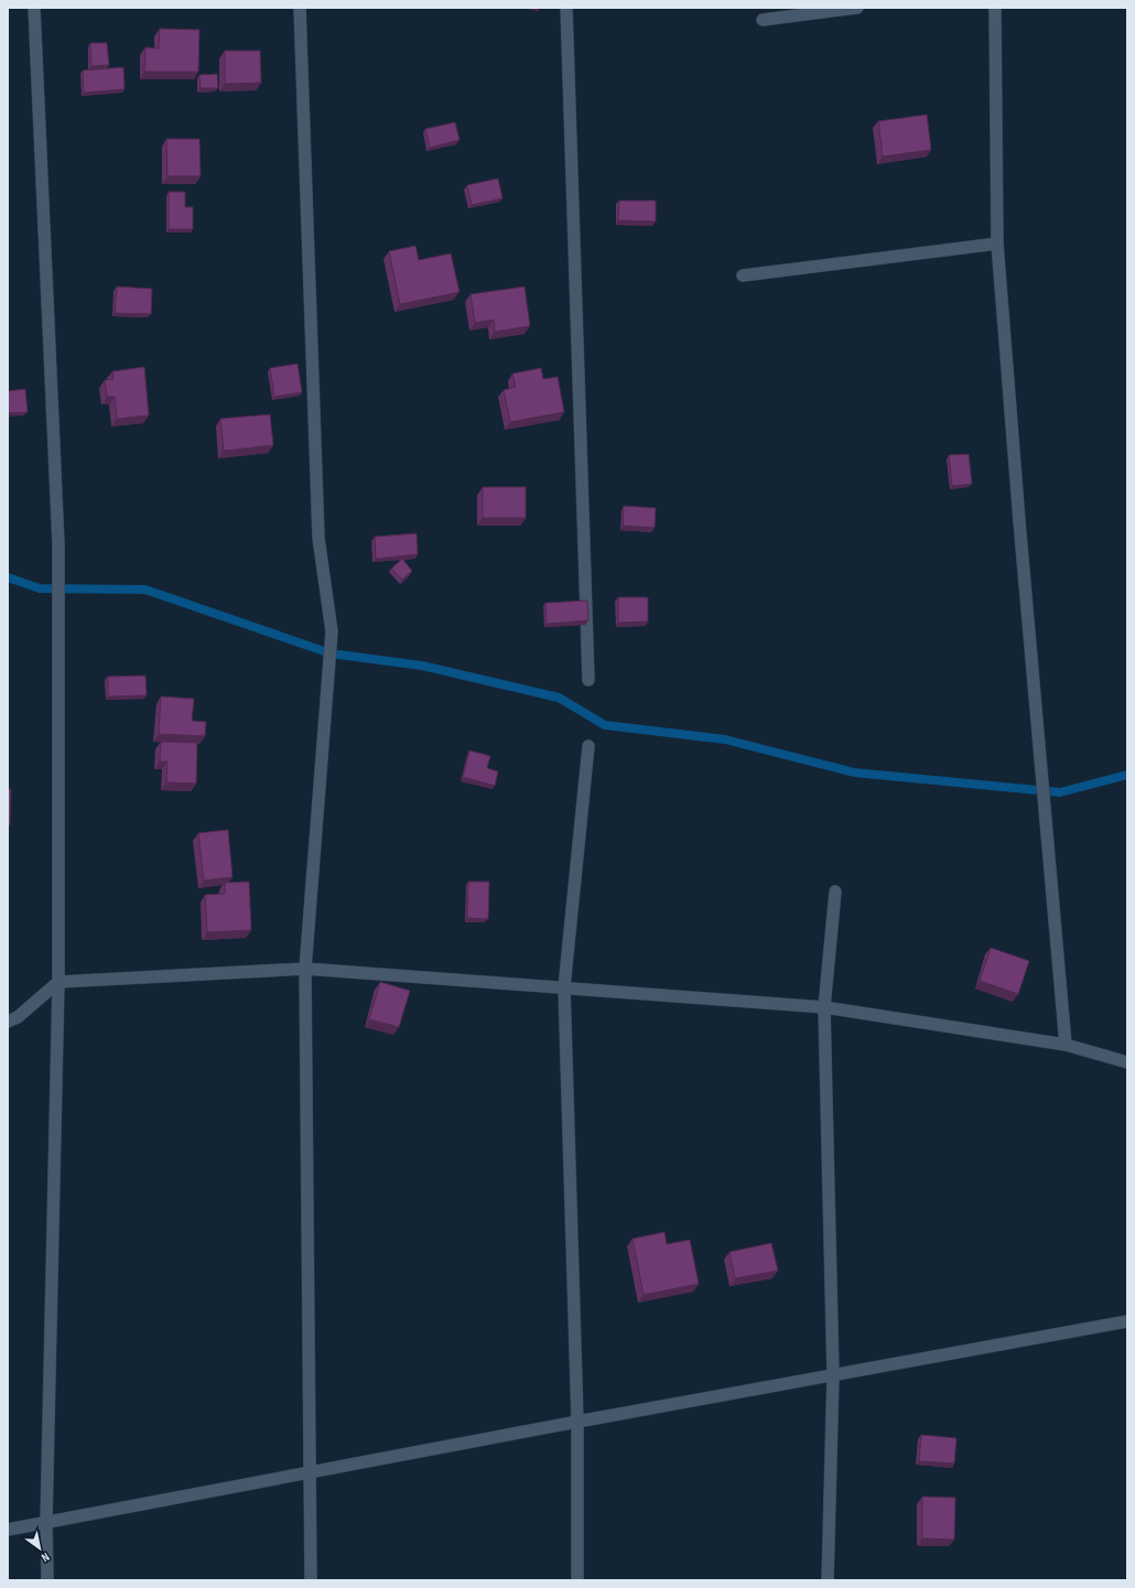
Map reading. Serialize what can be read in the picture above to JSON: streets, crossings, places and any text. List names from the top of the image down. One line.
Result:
{"north":"bottom right"}
